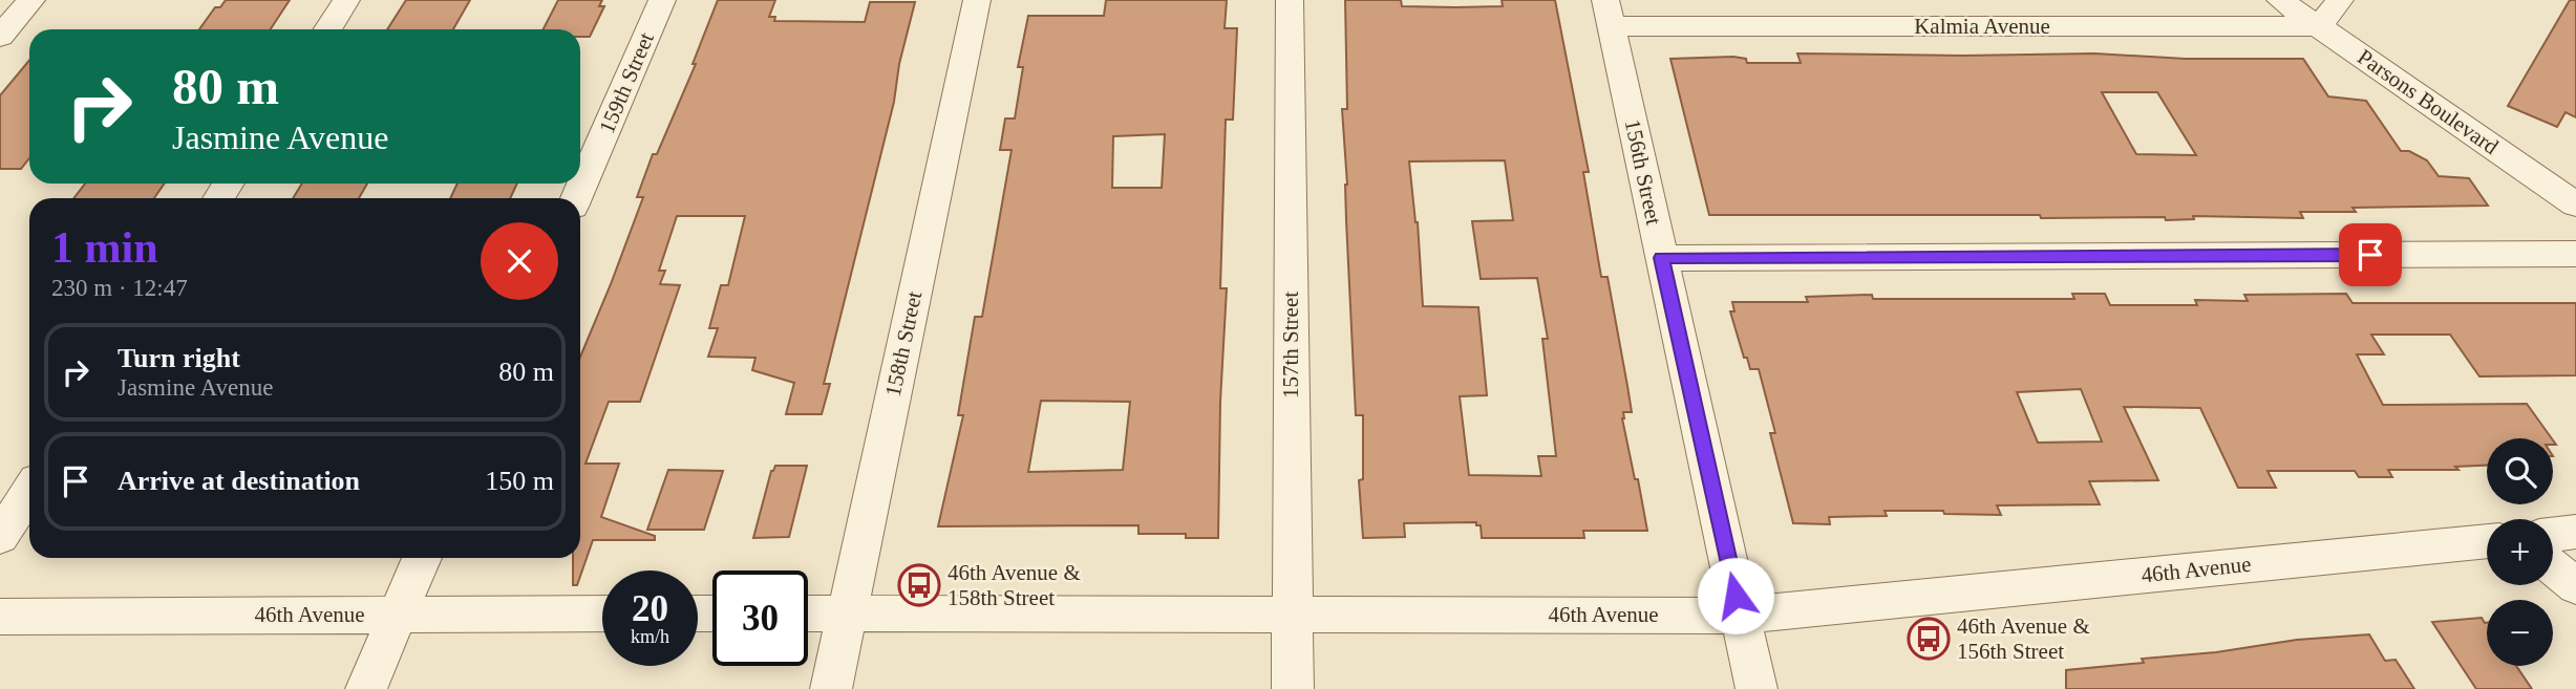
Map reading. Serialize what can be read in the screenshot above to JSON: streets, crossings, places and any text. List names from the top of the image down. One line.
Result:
{"streets":{"street":["Kalmia Avenue","159th Street","Parsons Boulevard","156th Street","158th Street","157th Street","46th Avenue"]},"crossings":[["Kalmia Avenue","Parsons Boulevard"],["Kalmia Avenue","156th Street"],["156th Street","46th Avenue"],["158th Street","46th Avenue"],["157th Street","46th Avenue"]],"places":{"bus stop":["46th Avenue & 158th Street","46th Avenue & 156th Street"]},"page":{"turn":["80 m","Jasmine Avenue"],"heading":["1 min","230 m · 12:47"],"list":[{"name":"Turn right","note":"Jasmine Avenue","value":"80 m"},{"name":"Arrive at destination","value":"150 m"}],"map_buttons":["+","−"],"speed":"20 km/h","limit":"30"}}
